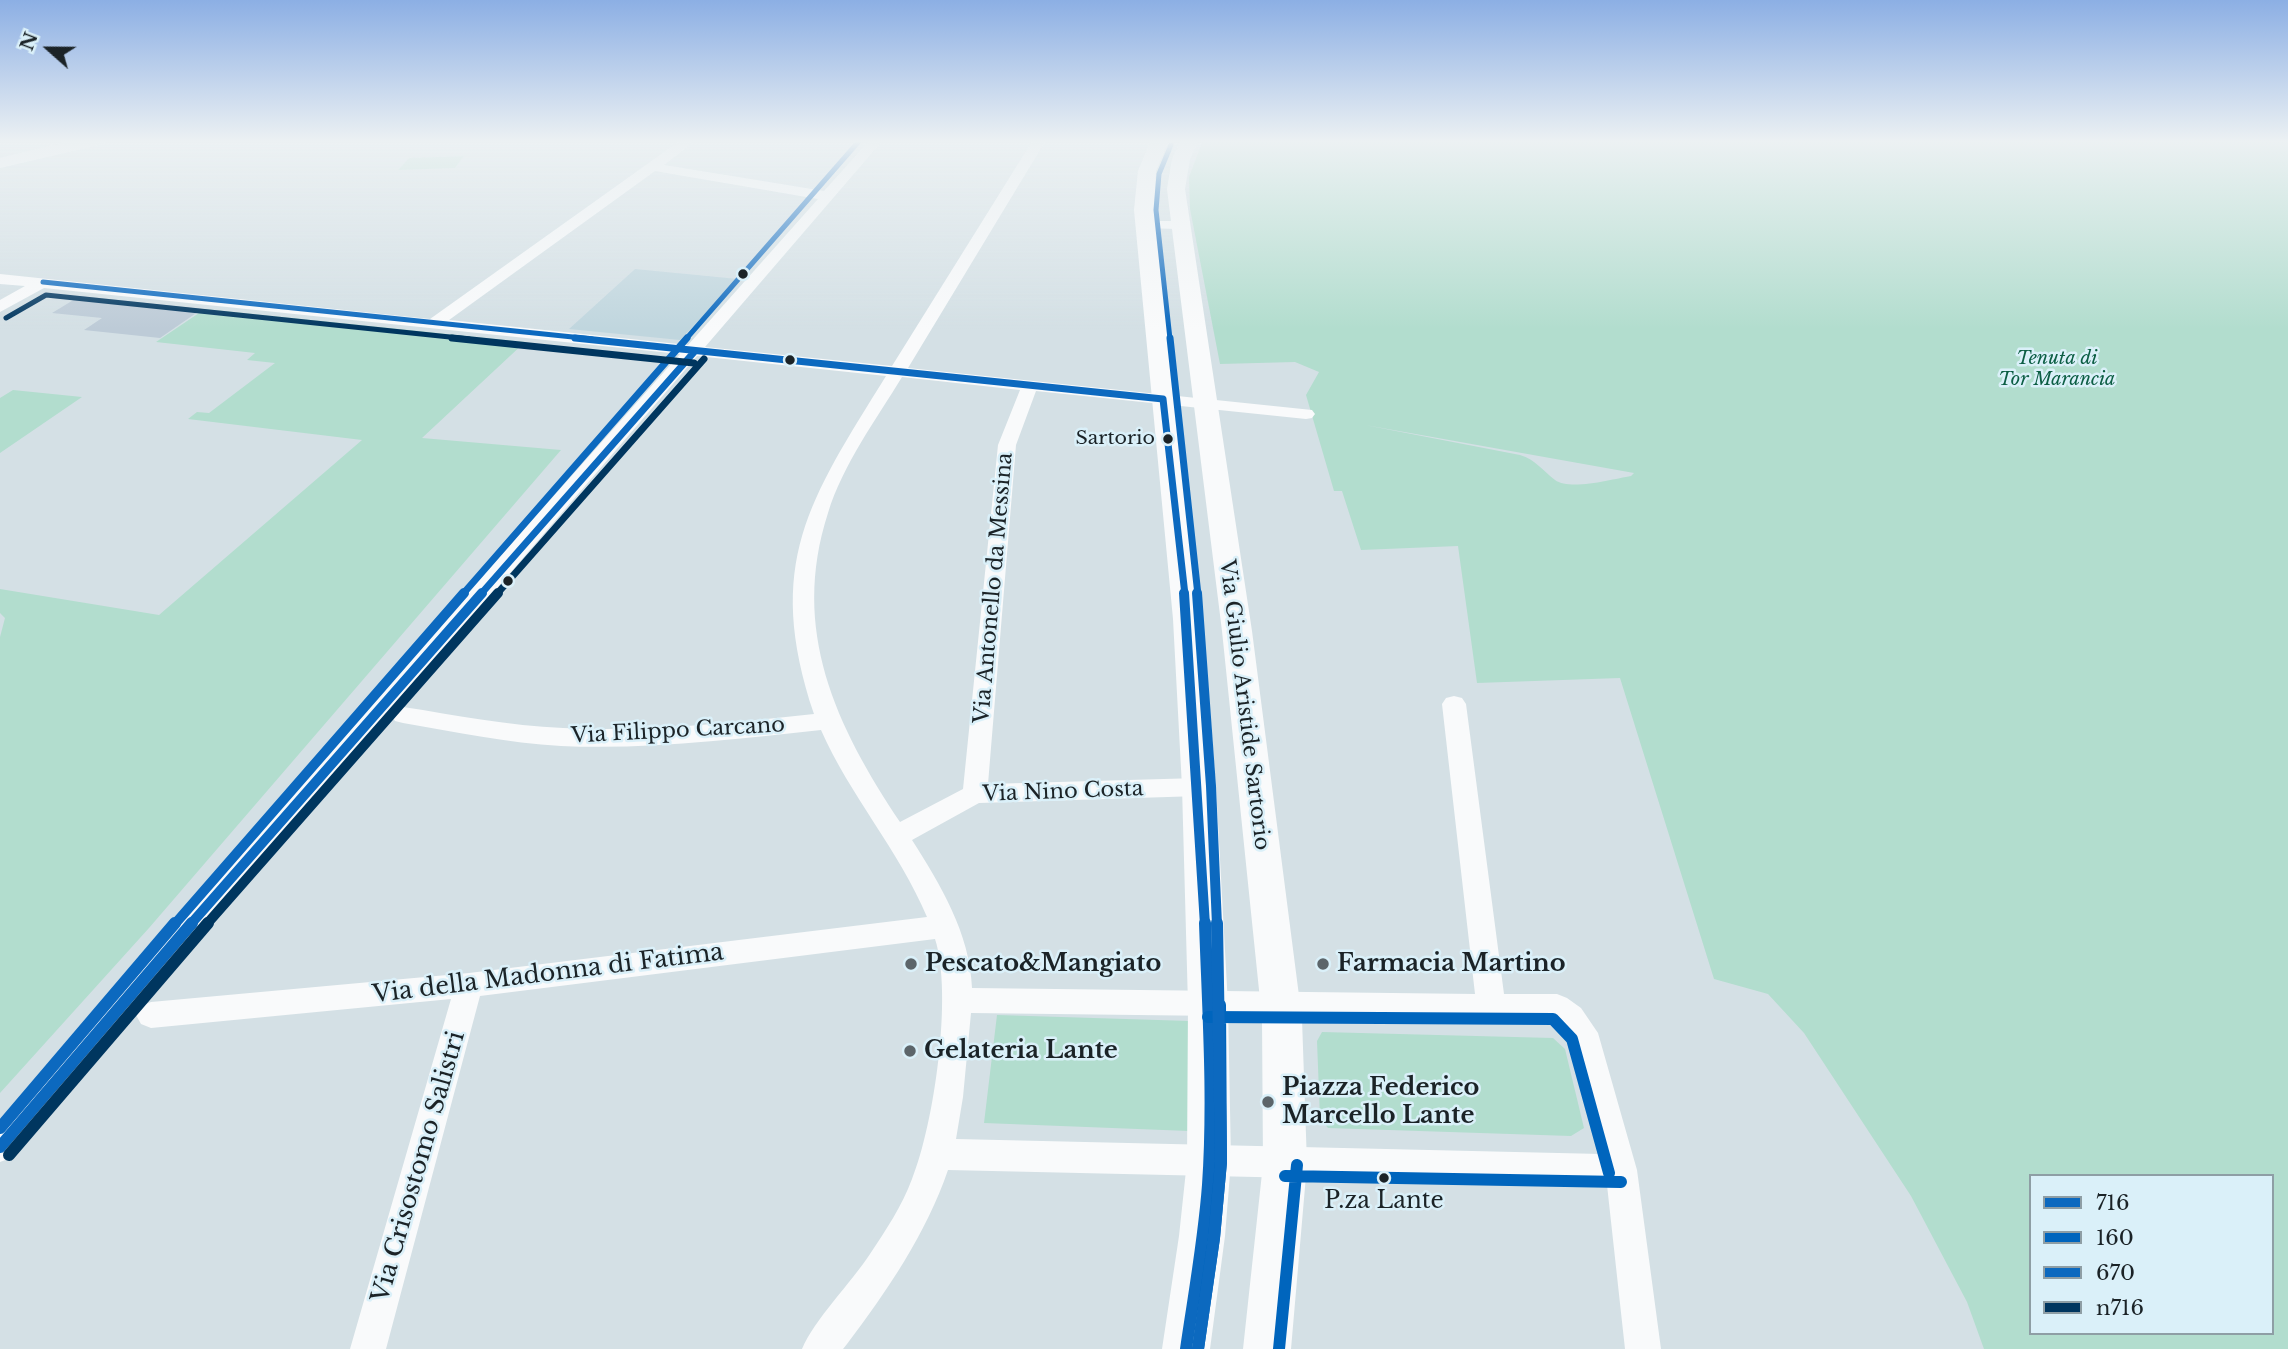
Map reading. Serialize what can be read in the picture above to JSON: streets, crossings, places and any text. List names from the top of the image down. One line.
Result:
{"streets":{"street":["Via Antonello da Messina","Via Giulio Aristide Sartorio","Via Filippo Carcano","Via Nino Costa","Via della Madonna di Fatima","Via Crisostomo Salistri"]},"crossings":[["Via Antonello da Messina","Via Nino Costa"],["Via Giulio Aristide Sartorio","Via Nino Costa"],["Via della Madonna di Fatima","Via Crisostomo Salistri"]],"parks":["Tenuta di Tor Marancia"],"places":["Sartorio","Pescato&Mangiato","Farmacia Martino","Gelateria Lante","Piazza Federico Marcello Lante","P.za Lante"],"lines":["transit line 670","transit line 716","transit line n716","transit line 160"],"legend":["716","160","670","n716"],"north":"left"}
